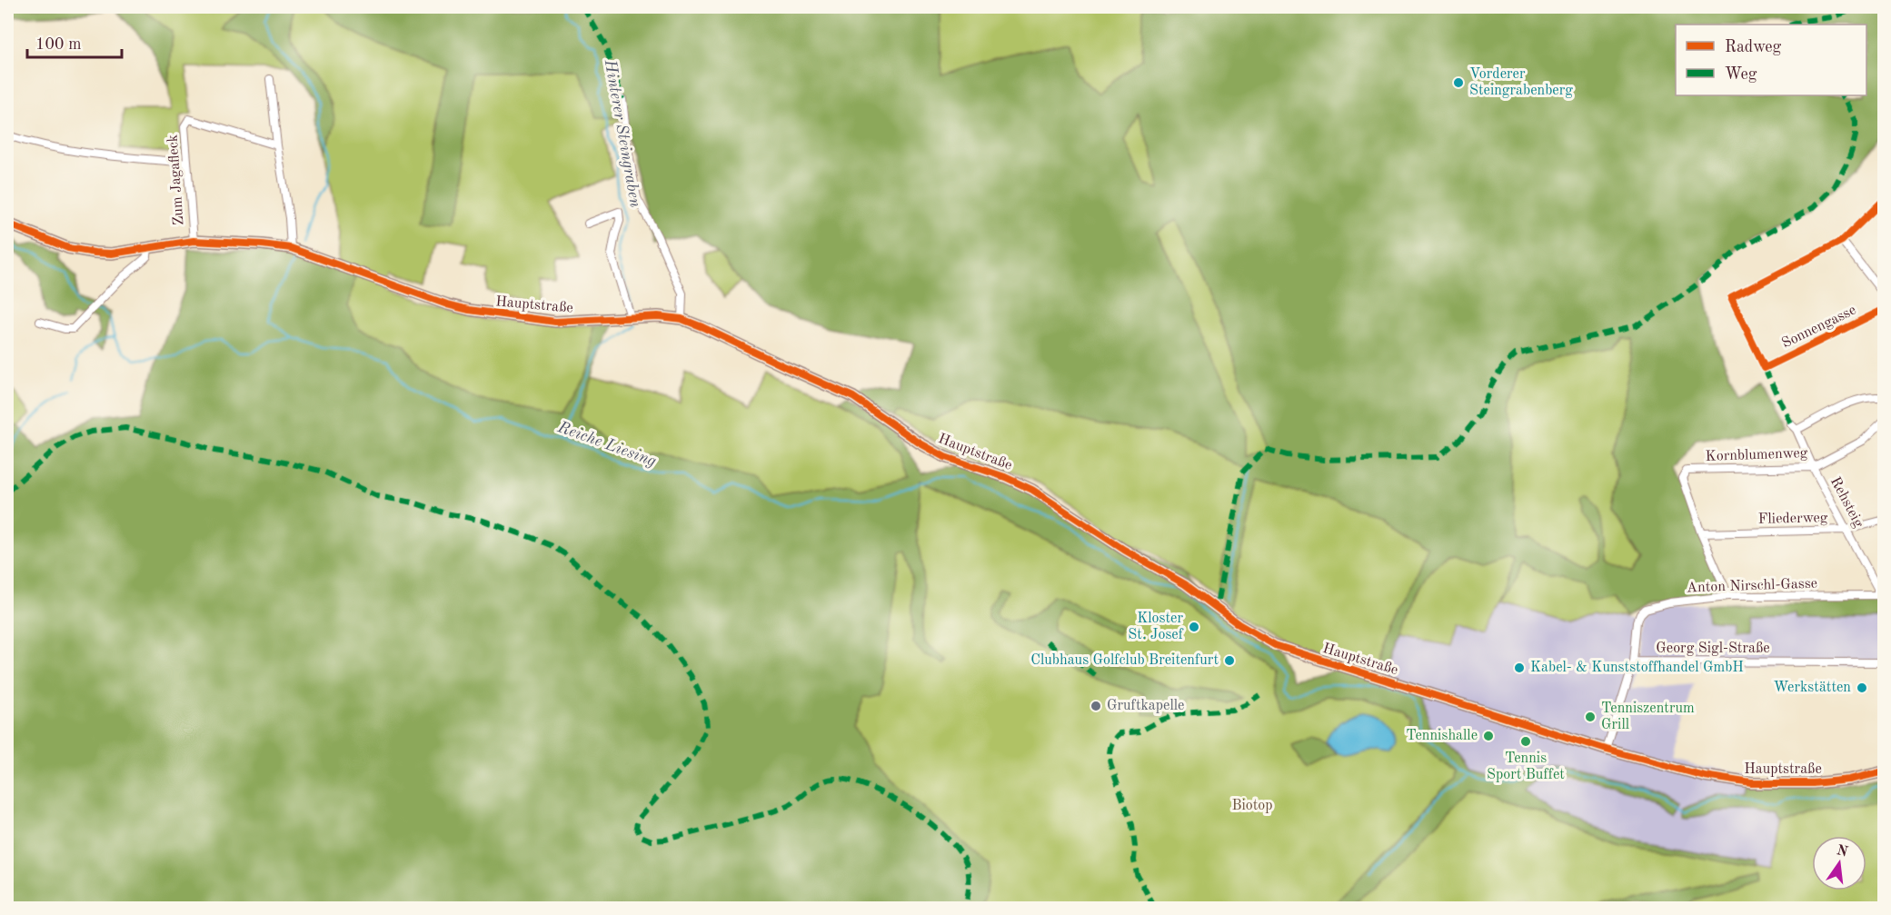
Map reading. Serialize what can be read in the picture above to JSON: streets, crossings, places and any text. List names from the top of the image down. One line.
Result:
{"streets":{"main road":["Hauptstraße"],"street":["Zum Jagafleck","Sonnengasse","Kornblumenweg","Rehsteig","Fliederweg","Anton Nirschl-Gasse","Georg Sigl-Straße"]},"crossings":[["Zum Jagafleck","Hauptstraße"],["Hauptstraße","Georg Sigl-Straße"],["Kornblumenweg","Rehsteig"],["Kornblumenweg","Fliederweg"],["Kornblumenweg","Anton Nirschl-Gasse"],["Rehsteig","Fliederweg"],["Rehsteig","Anton Nirschl-Gasse"],["Anton Nirschl-Gasse","Georg Sigl-Straße"]],"water":["Hinterer Steingraben","Reiche Liesing"],"parks":["Biotop"],"places":["Vorderer Steingrabenberg","Kloster St. Josef","Clubhaus Golfclub Breitenfurt","Kabel- & Kunststoffhandel GmbH","Werkstätten","Gruftkapelle","Tenniszentrum Grill","Tennishalle","Tennis Sport Buffet"],"legend":["Radweg","Weg"],"scale_bar":"100 m","north":"top"}
